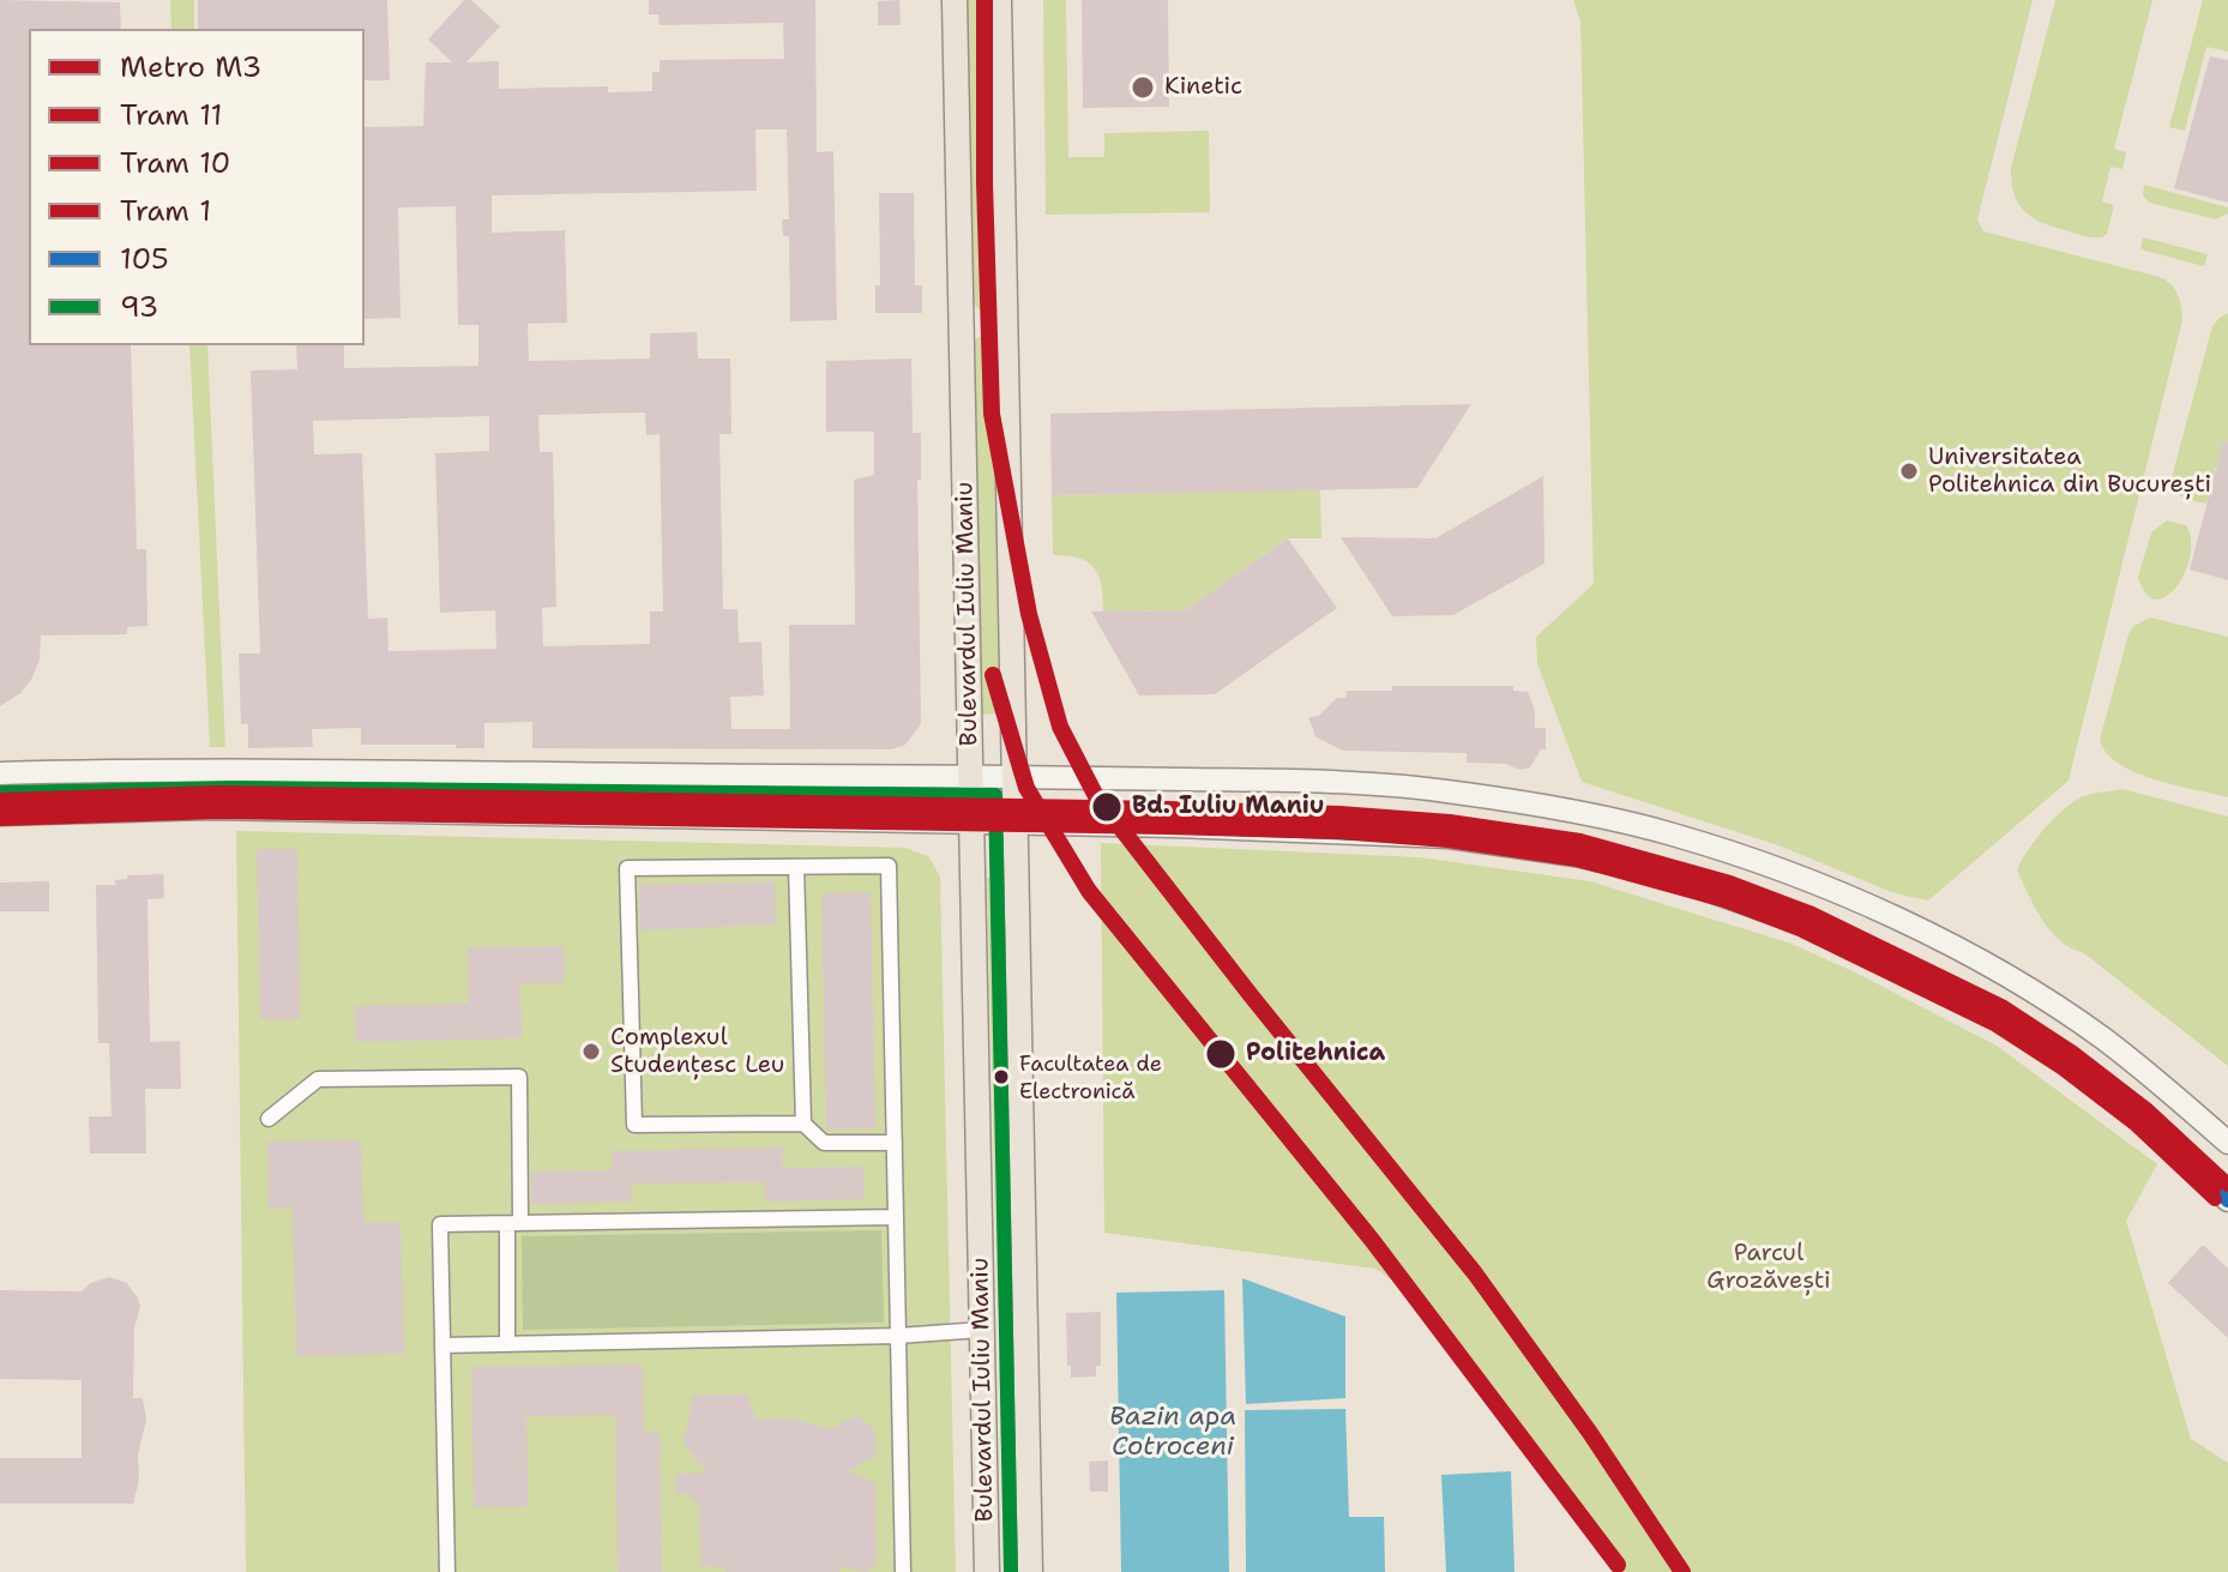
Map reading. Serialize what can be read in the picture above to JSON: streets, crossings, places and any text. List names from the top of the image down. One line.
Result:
{"streets":{"main road":["Bulevardul Iuliu Maniu"]},"water":["Bazin apa Cotroceni"],"parks":["Parcul Grozăvești"],"places":["Kinetic","Universitatea Politehnica din București","Bd. Iuliu Maniu","Complexul Studențesc Leu","Politehnica","Facultatea de Electronică"],"lines":["metro line M3","transit line 93","tram line 11","tram line 1","transit line 105","tram line 10"],"legend":["Metro M3","Tram 11","Tram 10","Tram 1","105","93"]}
